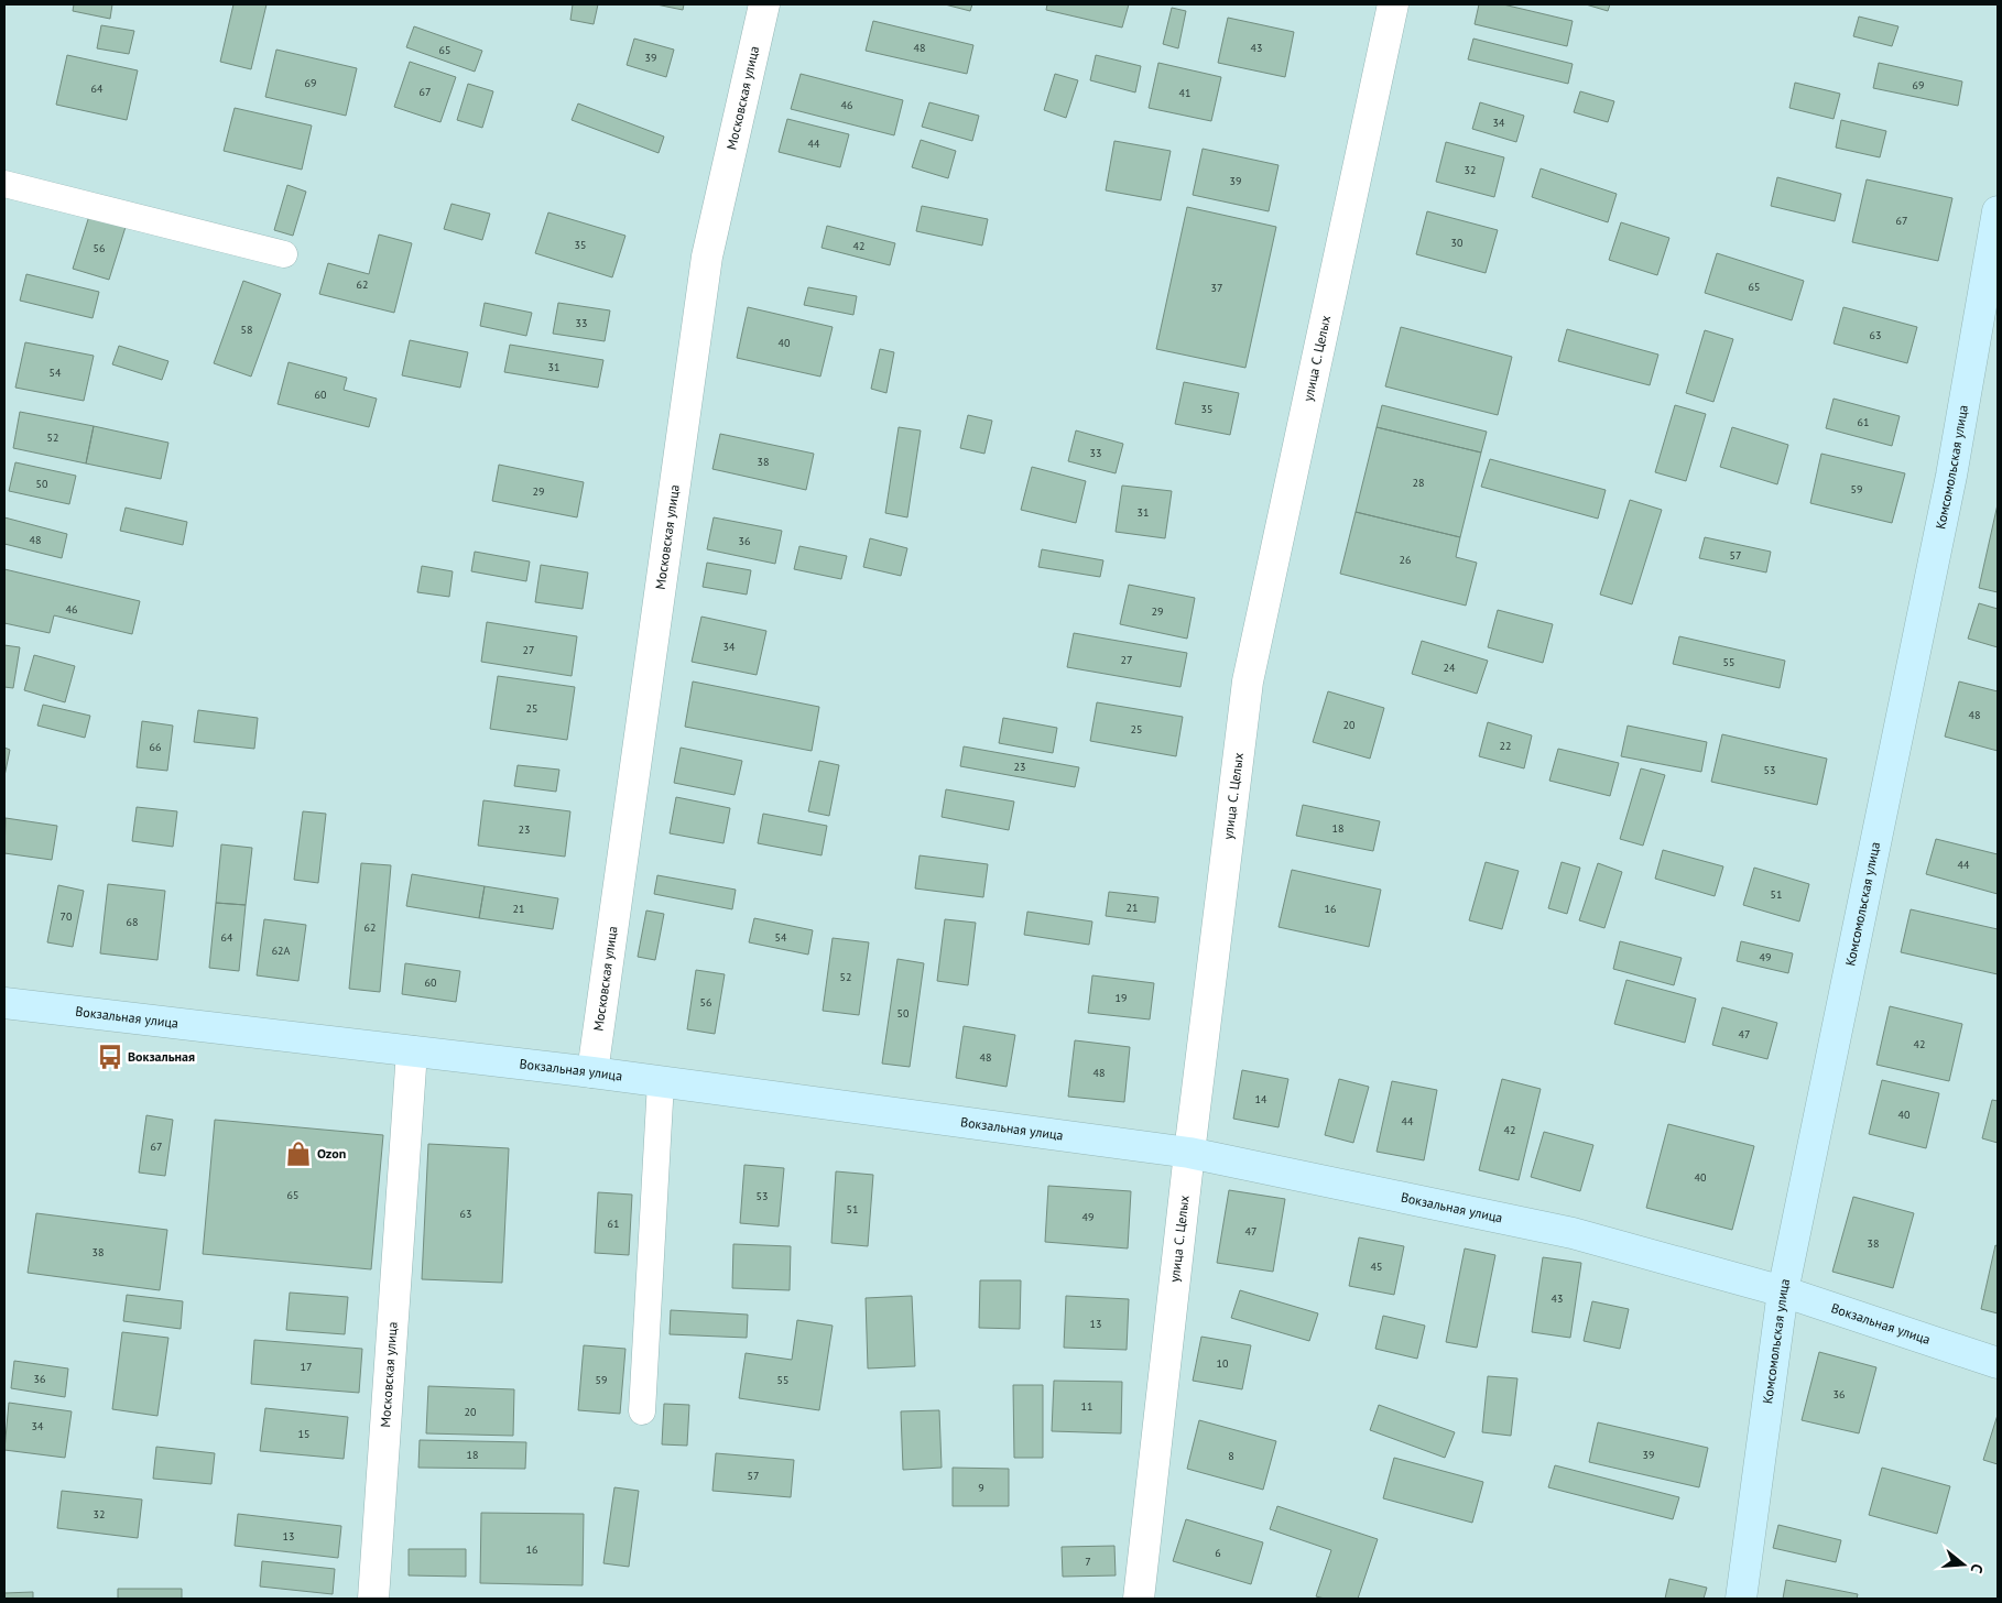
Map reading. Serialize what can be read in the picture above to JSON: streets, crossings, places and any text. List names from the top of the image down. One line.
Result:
{"streets":{"main road":["Комсомольская улица","Вокзальная улица"],"street":["Московская улица","улица С. Целых"]},"crossings":[["Московская улица","Вокзальная улица"],["улица С. Целых","Вокзальная улица"],["Комсомольская улица","Вокзальная улица"]],"places":{"bus stop":["Вокзальная"],"shop":["Ozon"]},"house_numbers":["48","43","65","39","69","69","64","67","41","46","34","44","32","39","67","30","35","42","56","62","65","37","33","58","63","40","31","54","60","35","61","52","33","38","28","50","59","29","31","48","36","57","26","46","29","34","27","27","55","24","25","48","20","25","22","66","23","53","18","23","44","51","21","21","16","70","68","62","64","54","62А","49","52","60","19","56","50","47","42","48","48","14","40","44","42","67","40","65","53","51","63","49","61","47","38","38","45","43","13","10","17","36","59","55","36","11","20","34","15","18","39","8","57","9","32","13","16","6","7"],"north":"right"}
